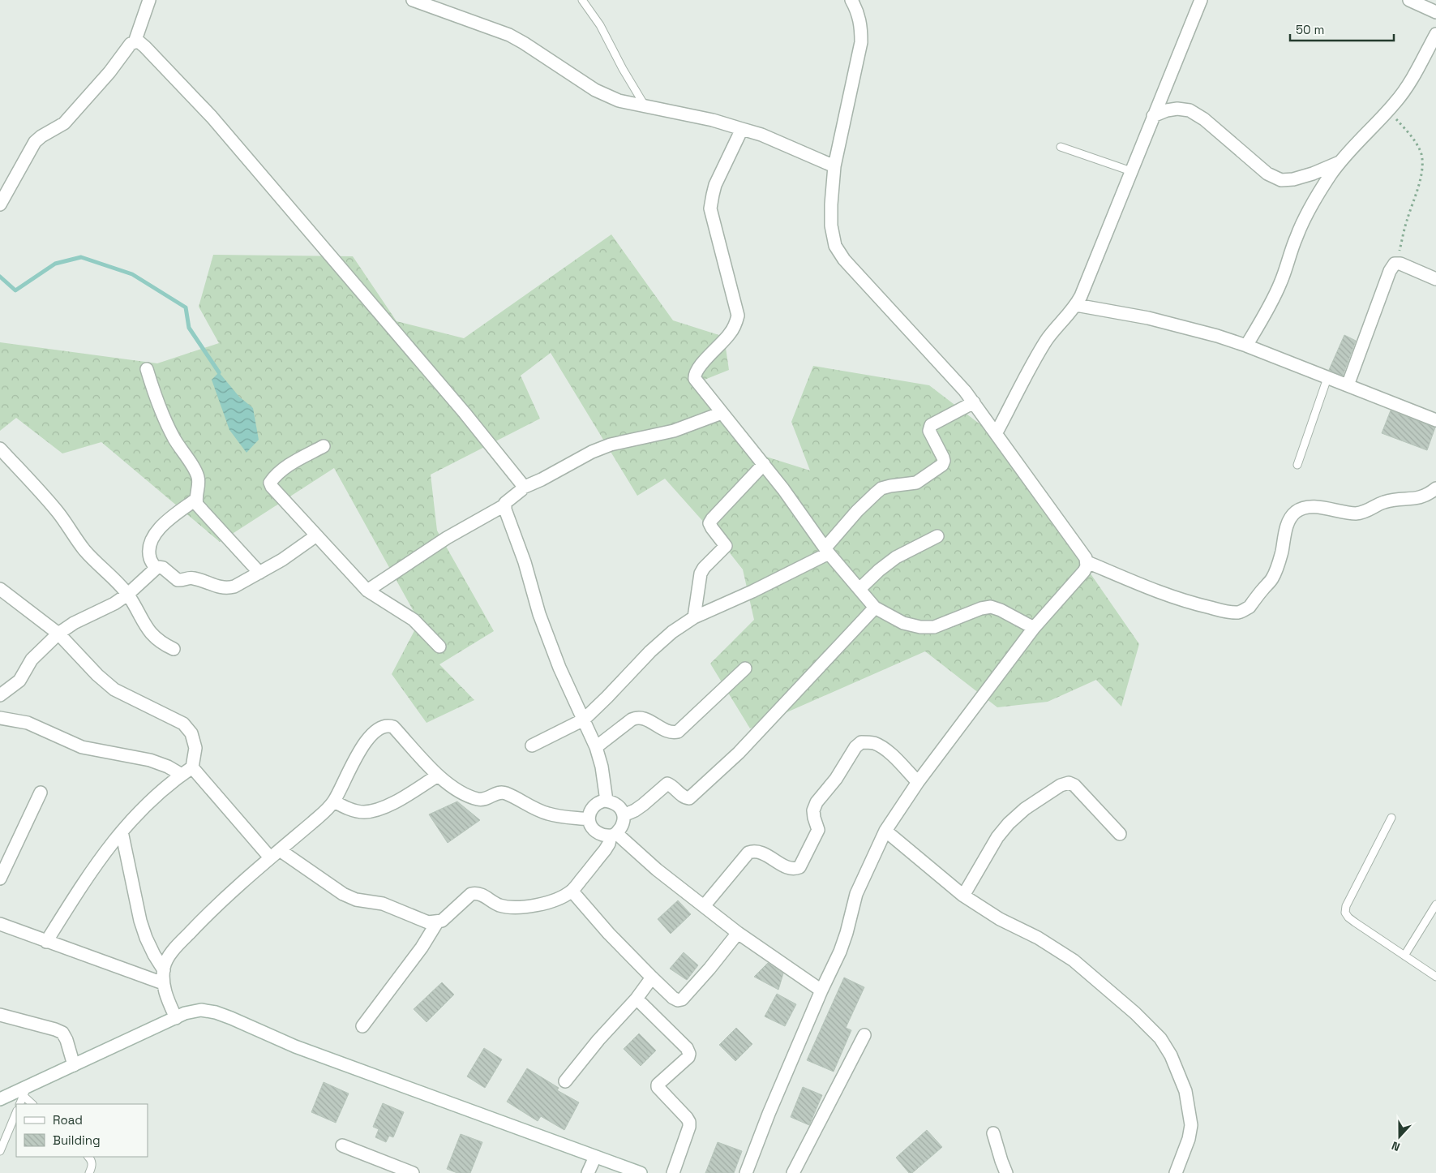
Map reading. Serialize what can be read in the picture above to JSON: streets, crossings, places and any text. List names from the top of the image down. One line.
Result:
{"legend":["Road","Building"],"scale_bar":"50 m","north":"bottom"}
